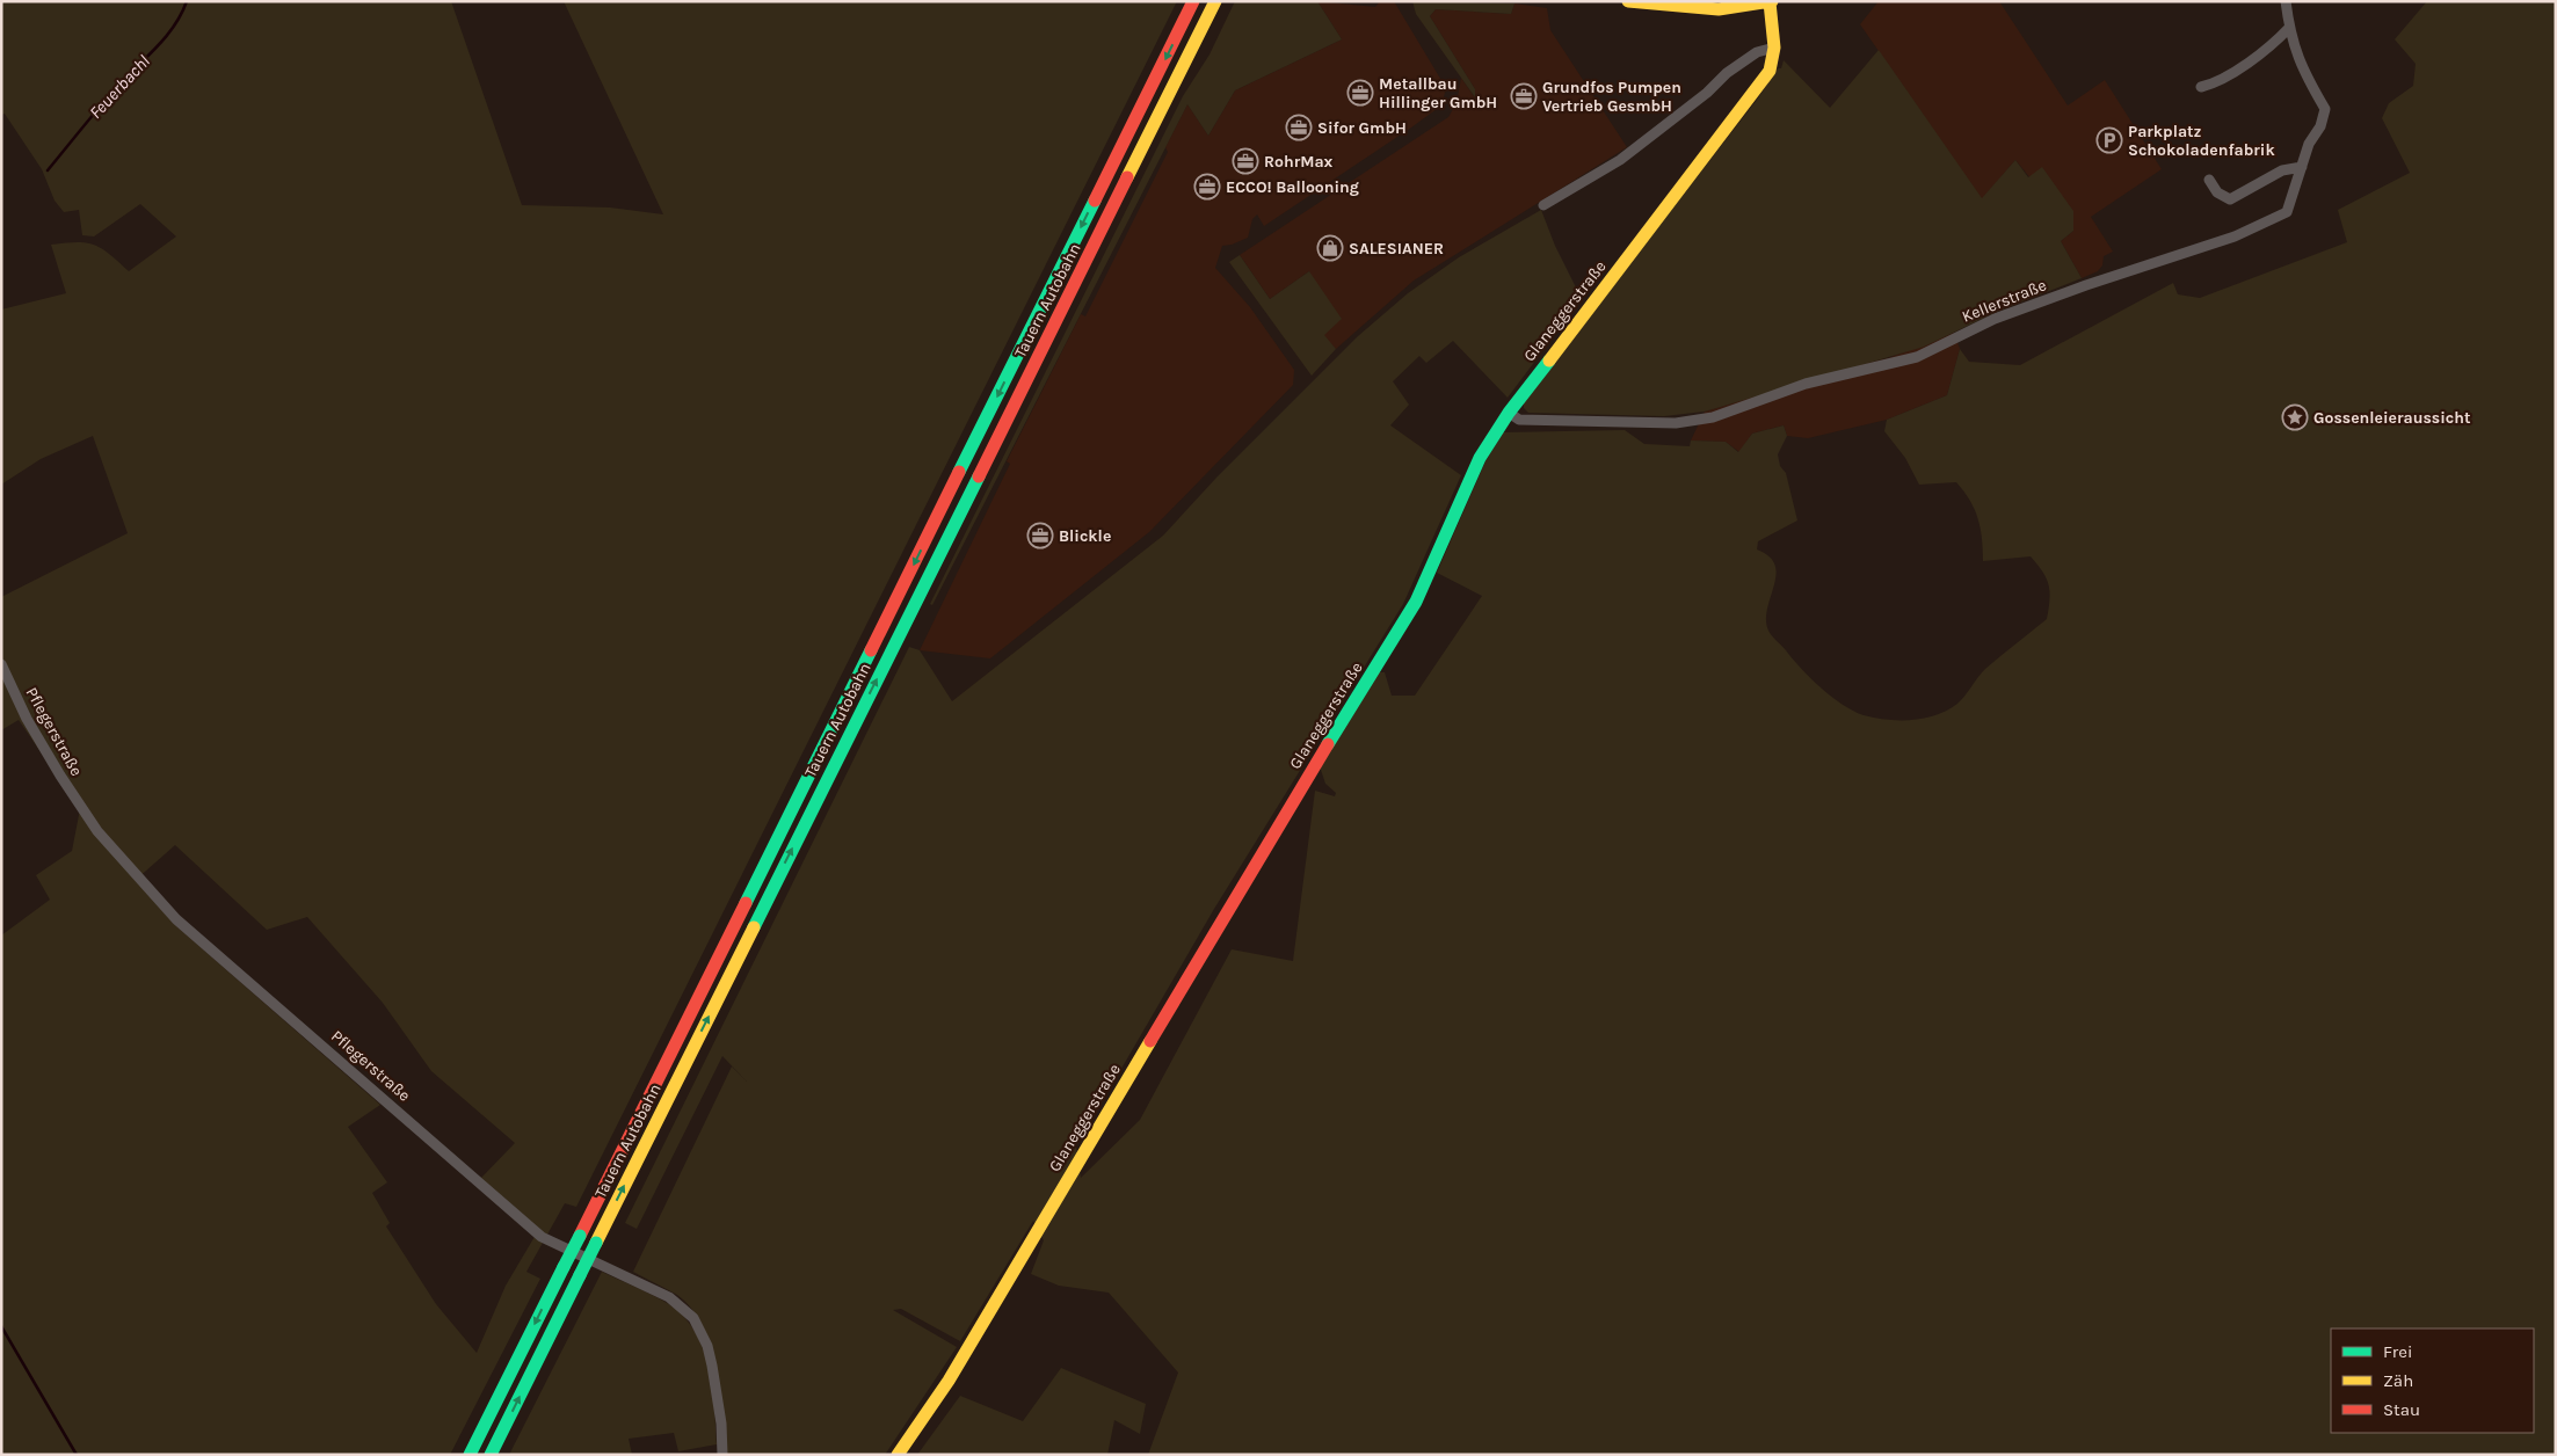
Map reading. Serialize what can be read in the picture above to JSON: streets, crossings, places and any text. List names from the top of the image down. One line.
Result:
{"streets":{"main road":["Tauern Autobahn","Glaneggerstraße"],"street":["Kellerstraße","Pflegerstraße"]},"crossings":[["Kellerstraße","Glaneggerstraße"]],"water":["Feuerbachl"],"places":{"office":["Metallbau Hillinger GmbH","Grundfos Pumpen Vertrieb GesmbH","Sifor GmbH","RohrMax","ECCO! Ballooning","Blickle"],"parking":["Parkplatz Schokoladenfabrik"],"shop":["SALESIANER"],"place":["Gossenleieraussicht"]},"legend":["Frei","Zäh","Stau"]}
